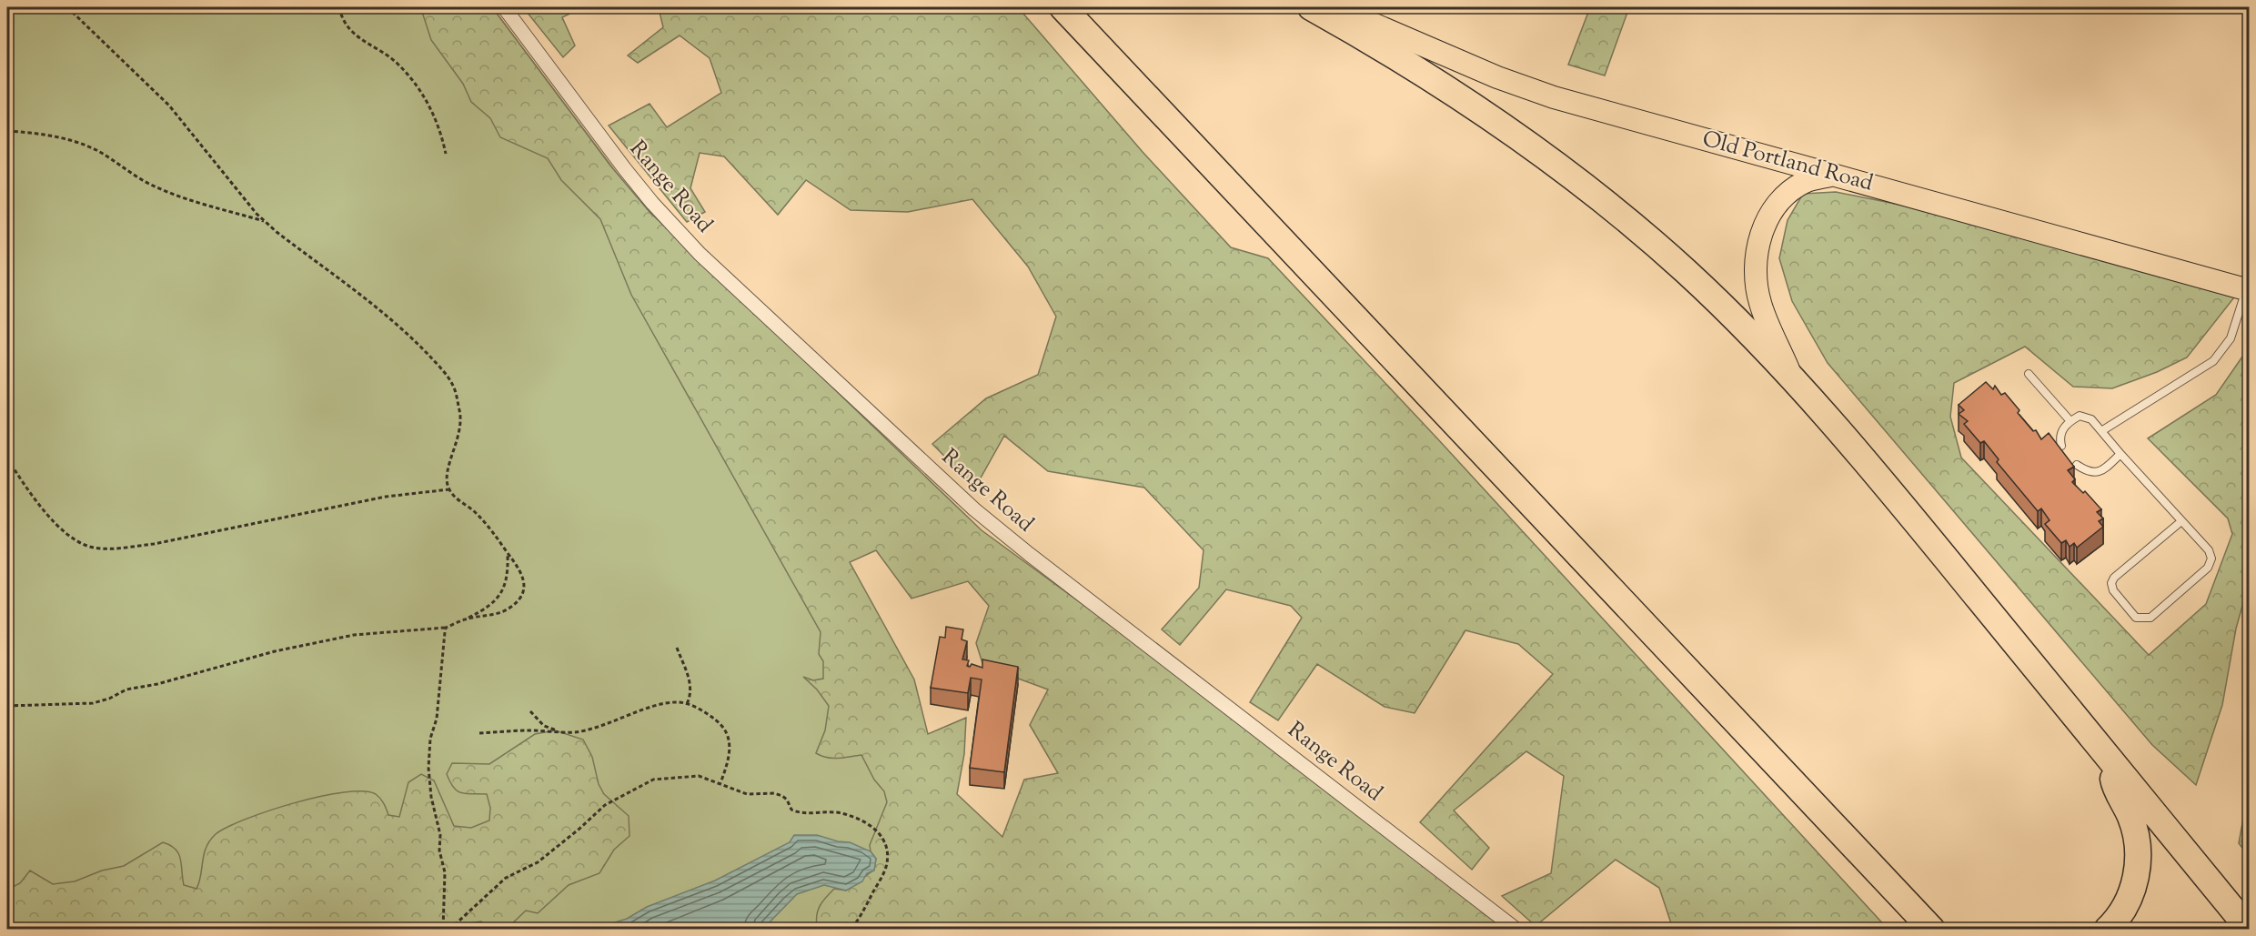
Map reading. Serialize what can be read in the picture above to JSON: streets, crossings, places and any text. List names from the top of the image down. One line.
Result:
{"streets":{"main road":["Old Portland Road"],"street":["Range Road"]}}
